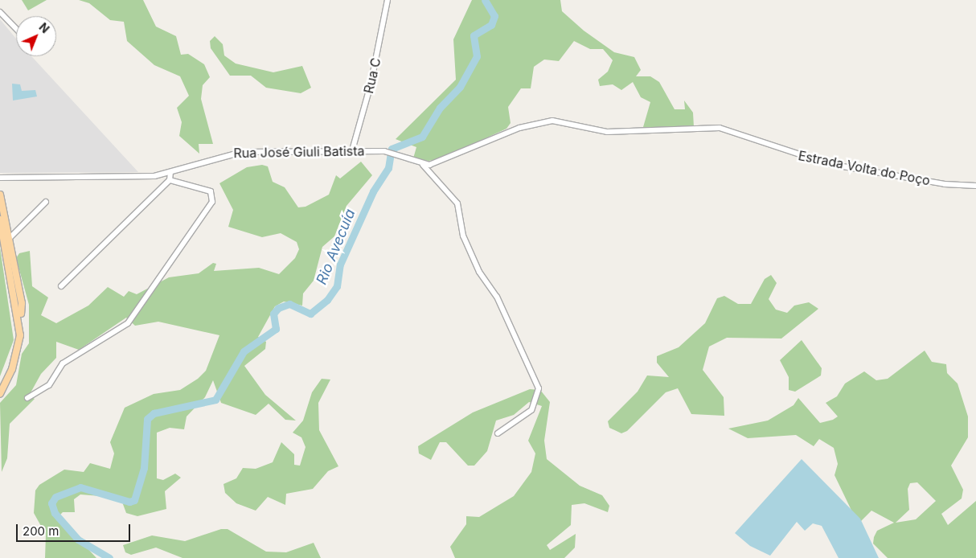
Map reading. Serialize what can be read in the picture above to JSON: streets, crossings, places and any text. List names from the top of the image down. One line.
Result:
{"streets":{"street":["Rua C","Rua José Giuli Batista","Estrada Volta do Poço"]},"crossings":[["Rua C","Rua José Giuli Batista"],["Rua José Giuli Batista","Estrada Volta do Poço"]],"water":["Rio Avecuía"],"scale_bar":"200 m","north":"top right"}
